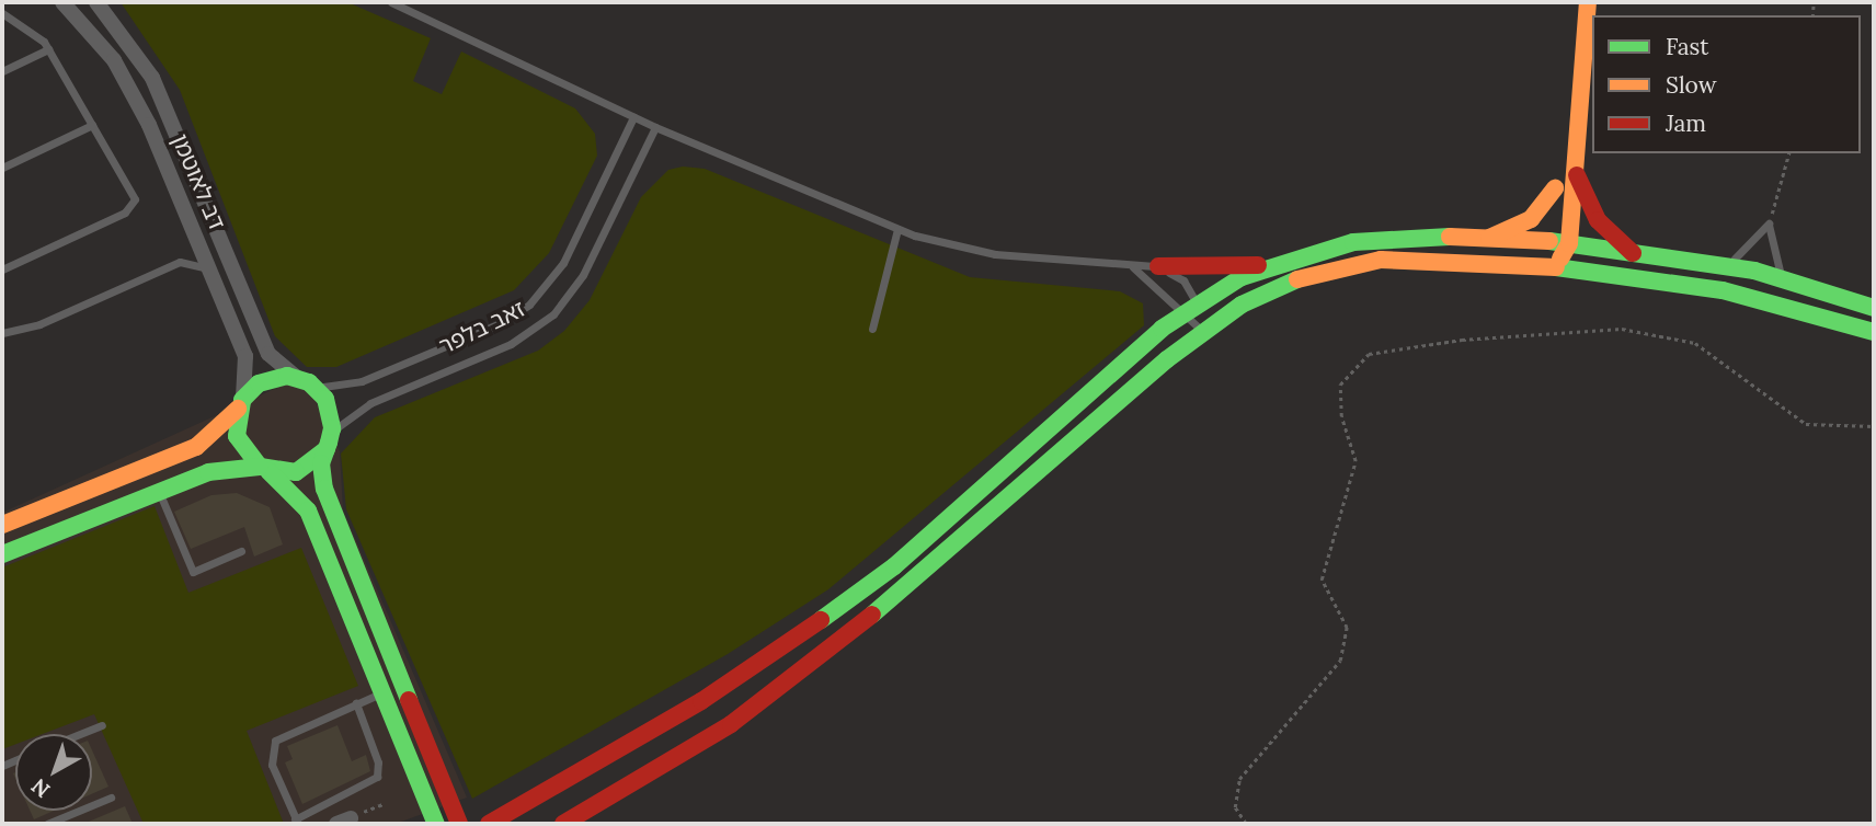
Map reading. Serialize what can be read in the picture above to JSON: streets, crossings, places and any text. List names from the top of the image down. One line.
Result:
{"streets":{"street":["דב לאוטמן"],"lane":["זאב בלפר"]},"crossings":[["דב לאוטמן","זאב בלפר"]],"legend":["Fast","Slow","Jam"],"north":"bottom left"}
